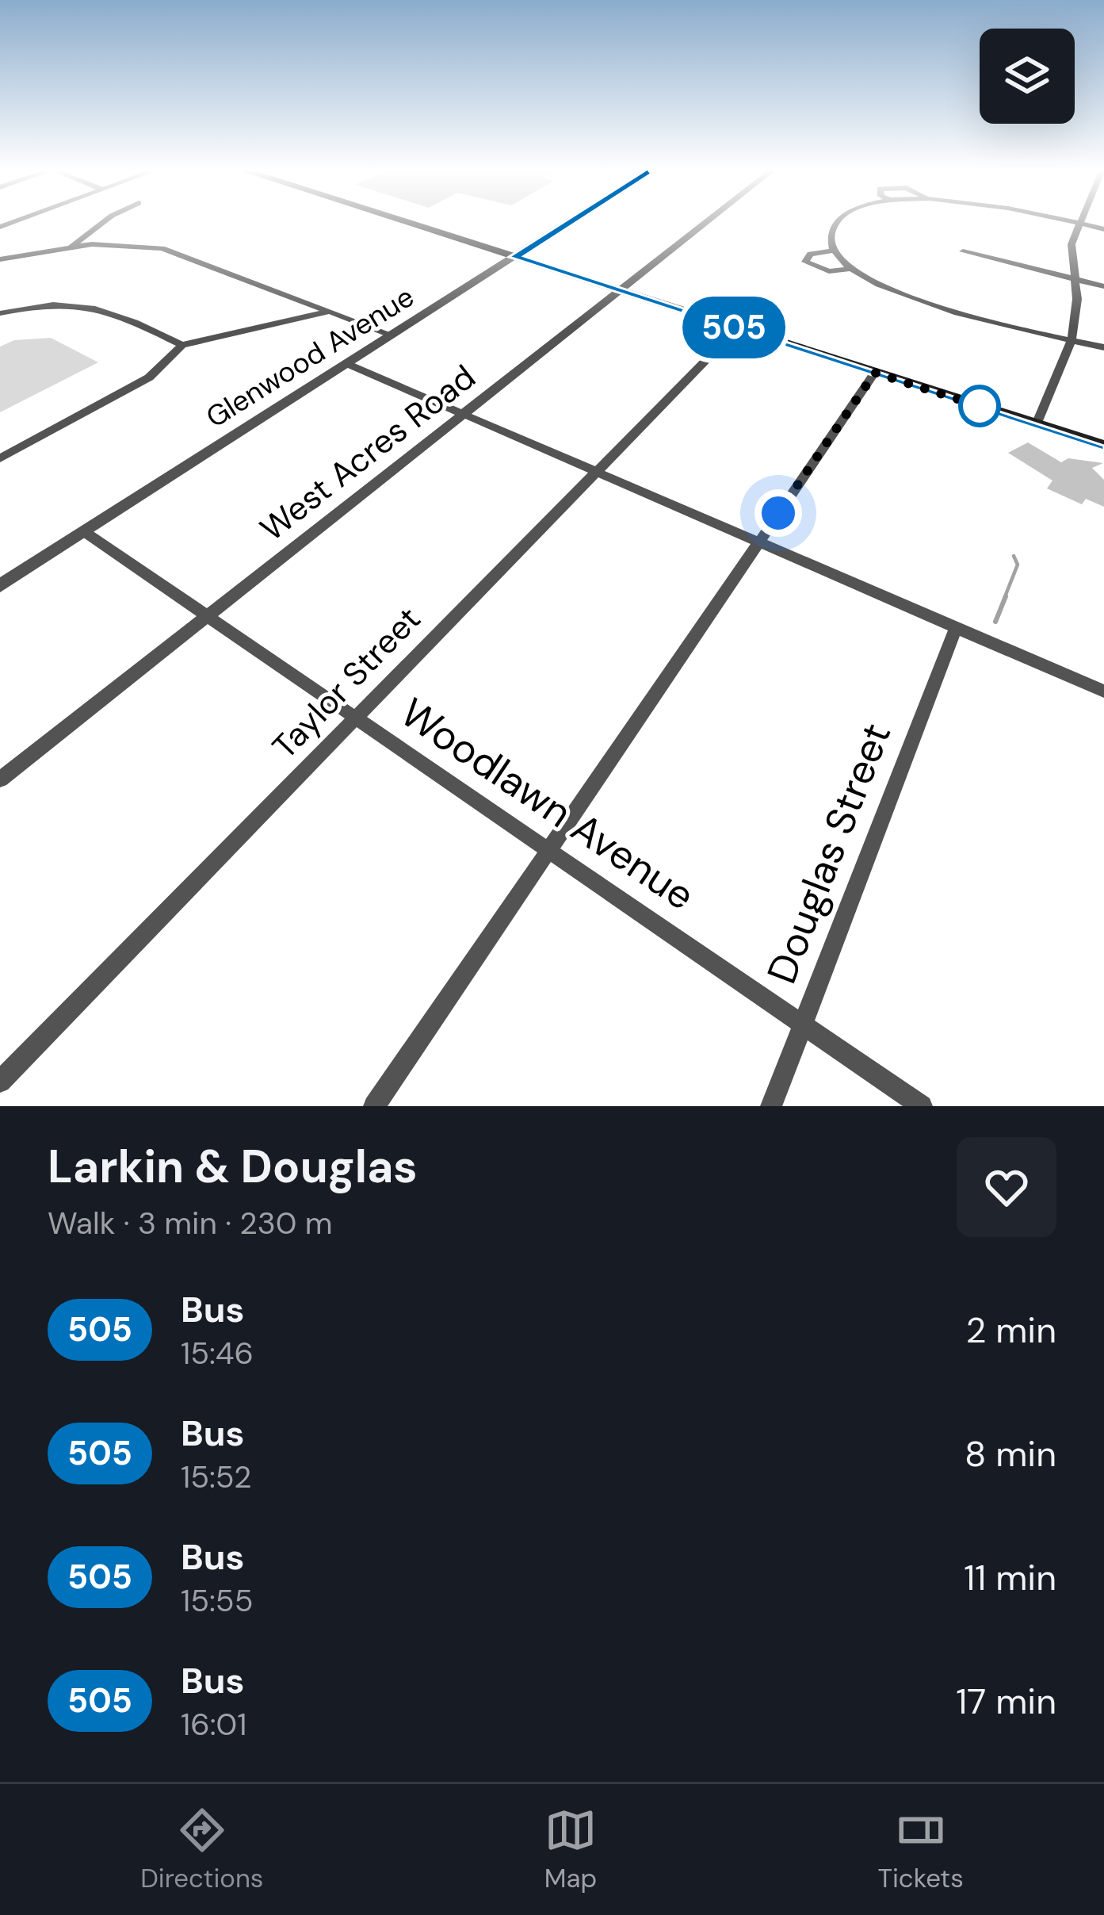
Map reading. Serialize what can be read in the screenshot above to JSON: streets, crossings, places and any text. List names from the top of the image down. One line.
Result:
{"streets":{"street":["Glenwood Avenue","West Acres Road","Taylor Street","Woodlawn Avenue","Douglas Street"]},"crossings":[["Glenwood Avenue","Woodlawn Avenue"],["West Acres Road","Woodlawn Avenue"],["Taylor Street","Woodlawn Avenue"],["Woodlawn Avenue","Douglas Street"]],"lines":["bus line 505"],"page":{"on_map":"505","heading":["Larkin & Douglas","Walk · 3 min · 230 m"],"list":[{"mark":"505","name":"Bus","note":"15:46","value":"2 min"},{"mark":"505","name":"Bus","note":"15:52","value":"8 min"},{"mark":"505","name":"Bus","note":"15:55","value":"11 min"},{"mark":"505","name":"Bus","note":"16:01","value":"17 min"}],"tabs":["Directions","Map","Tickets"]}}
